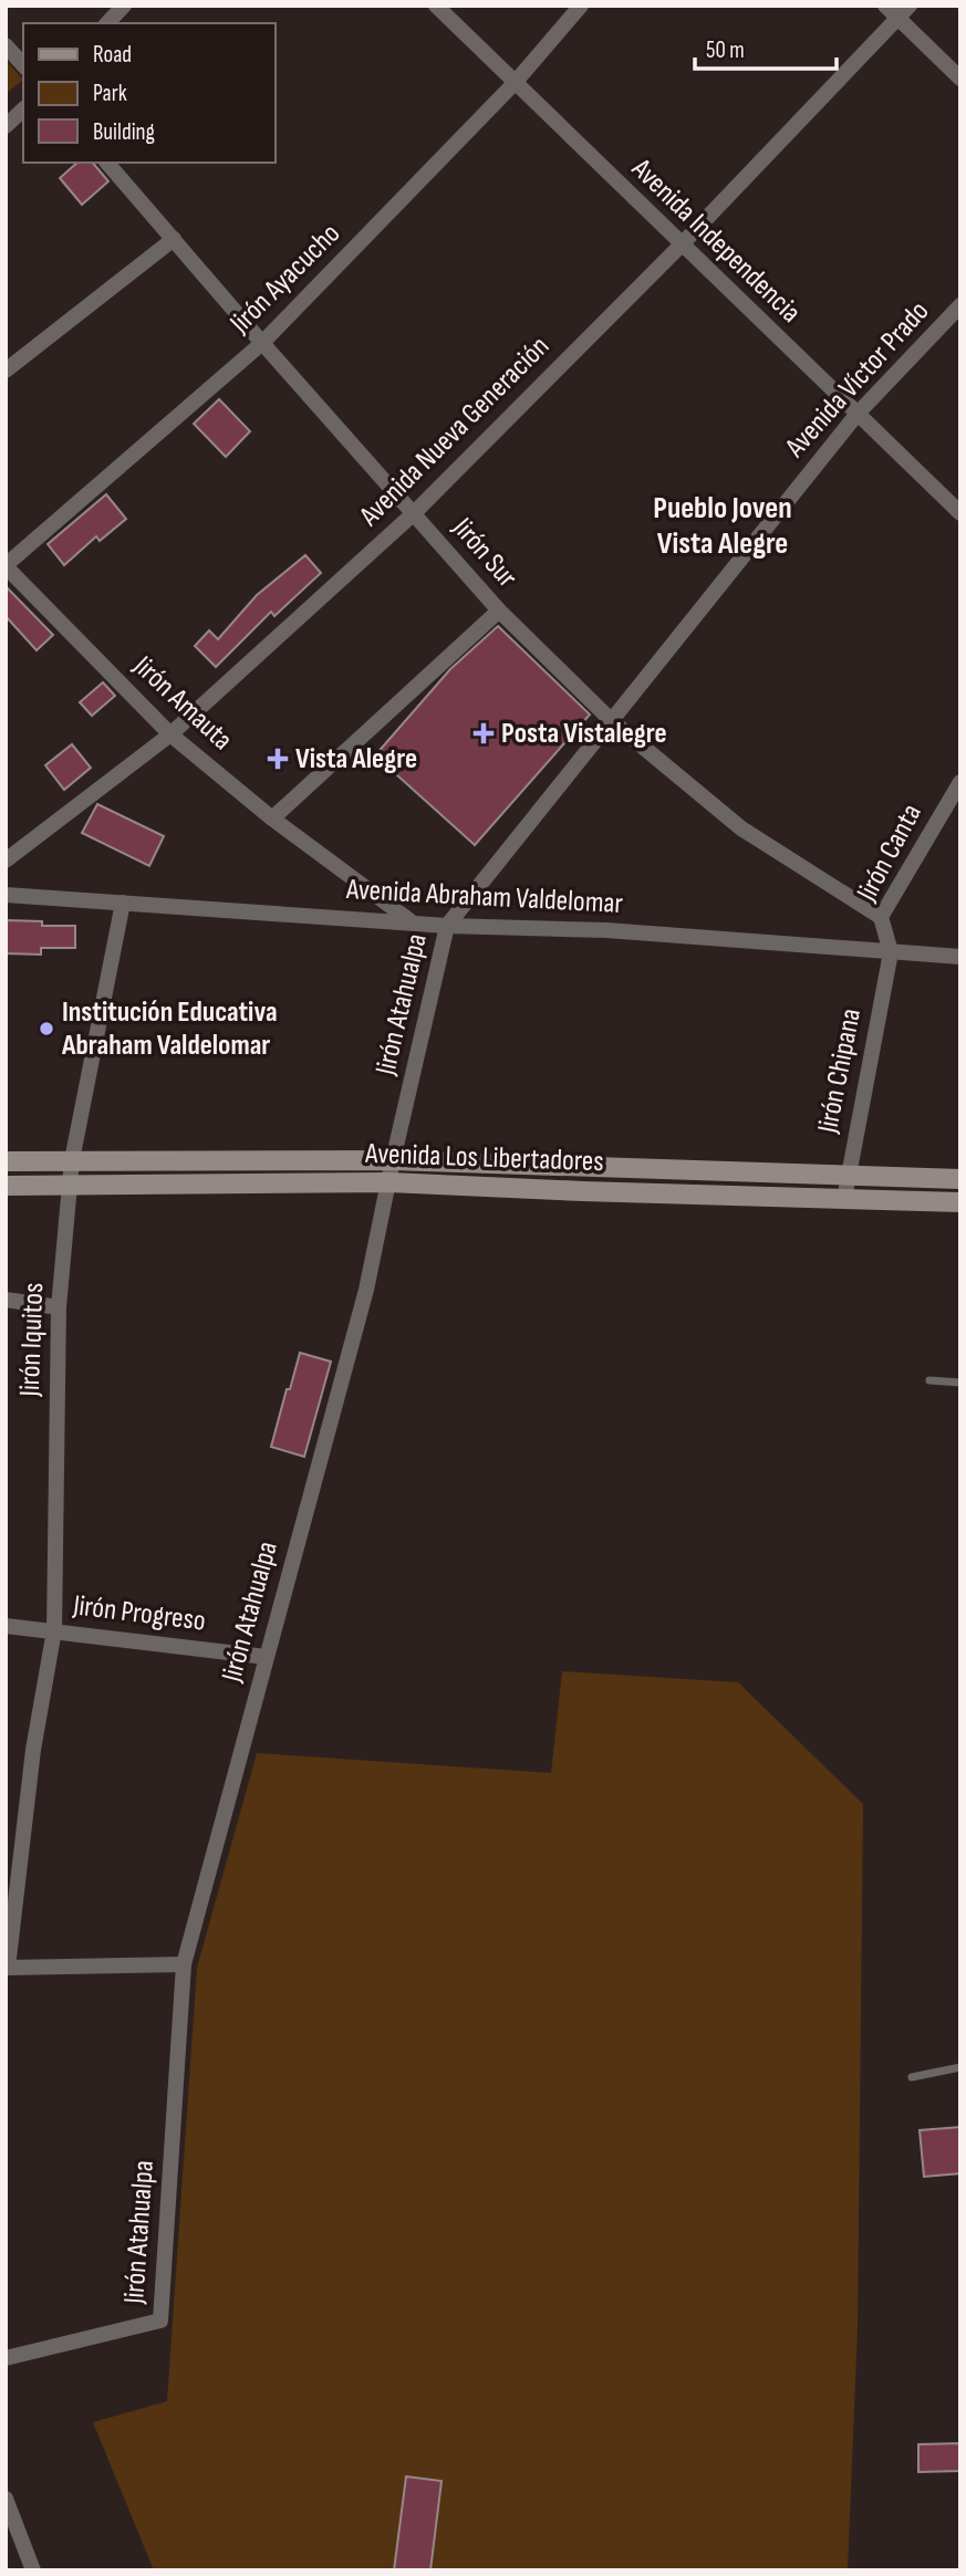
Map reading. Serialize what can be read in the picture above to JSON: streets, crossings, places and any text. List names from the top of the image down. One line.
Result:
{"streets":{"street":["Avenida Independencia","Jirón Ayacucho","Avenida Víctor Prado","Avenida Nueva Generación","Jirón Sur","Jirón Amauta","Jirón Canta","Avenida Abraham Valdelomar","Jirón Atahualpa","Jirón Chipana","Avenida Los Libertadores","Jirón Iquitos","Jirón Progreso"]},"crossings":[["Avenida Independencia","Jirón Ayacucho"],["Avenida Independencia","Avenida Víctor Prado"],["Avenida Independencia","Avenida Nueva Generación"],["Jirón Ayacucho","Jirón Sur"],["Jirón Ayacucho","Jirón Amauta"],["Avenida Víctor Prado","Jirón Sur"],["Avenida Víctor Prado","Avenida Abraham Valdelomar"],["Avenida Víctor Prado","Jirón Atahualpa"],["Avenida Nueva Generación","Jirón Sur"],["Avenida Nueva Generación","Jirón Amauta"],["Jirón Sur","Jirón Canta"],["Jirón Amauta","Avenida Abraham Valdelomar"],["Jirón Canta","Avenida Abraham Valdelomar"],["Jirón Canta","Jirón Chipana"],["Avenida Abraham Valdelomar","Jirón Atahualpa"],["Avenida Abraham Valdelomar","Jirón Chipana"],["Avenida Abraham Valdelomar","Jirón Iquitos"],["Jirón Atahualpa","Avenida Los Libertadores"],["Jirón Atahualpa","Jirón Progreso"],["Jirón Chipana","Avenida Los Libertadores"],["Avenida Los Libertadores","Jirón Iquitos"],["Jirón Iquitos","Jirón Progreso"]],"districts":["Pueblo Joven Vista Alegre"],"places":{"health":["Posta Vistalegre","Vista Alegre"],"other":["Institución Educativa Abraham Valdelomar"]},"legend":["Road","Park","Building"],"scale_bar":"50 m"}
